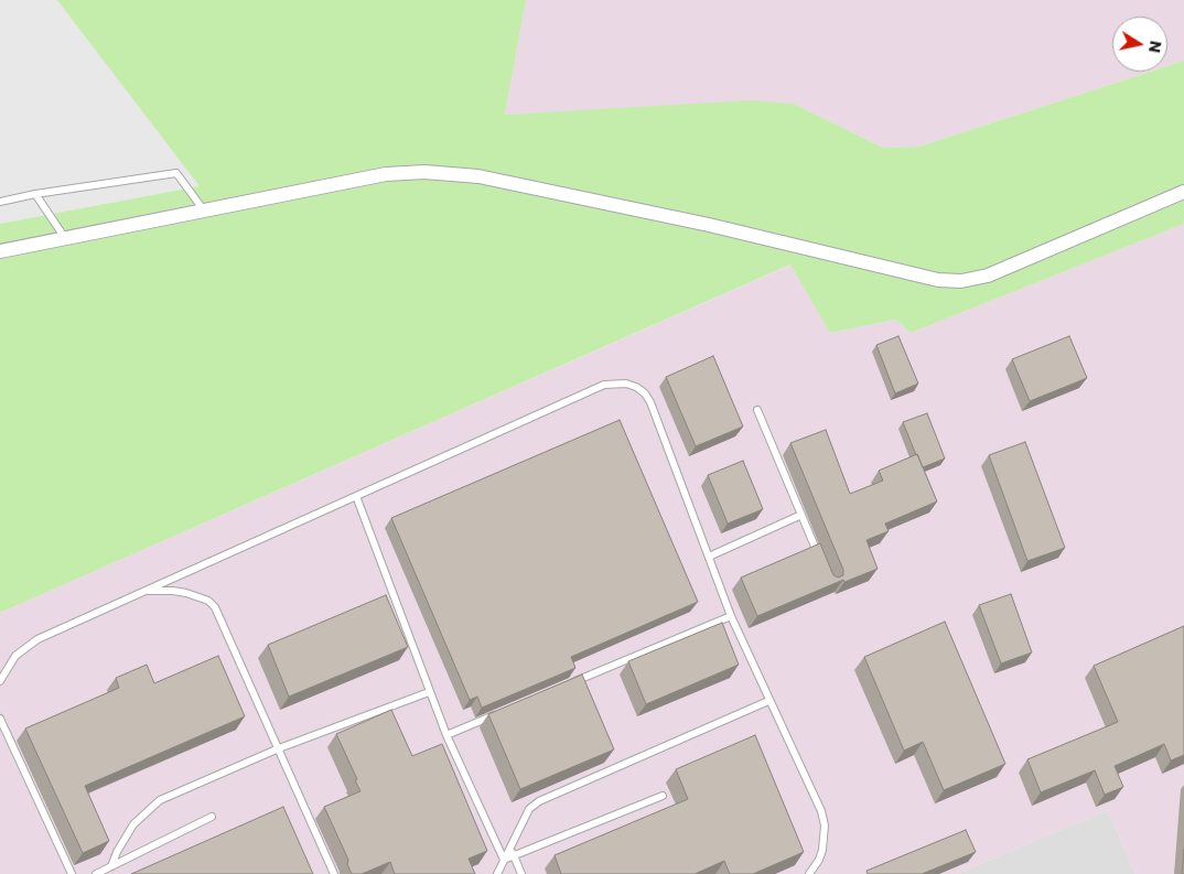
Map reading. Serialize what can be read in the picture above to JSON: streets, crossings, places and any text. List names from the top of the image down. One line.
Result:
{"north":"right"}
